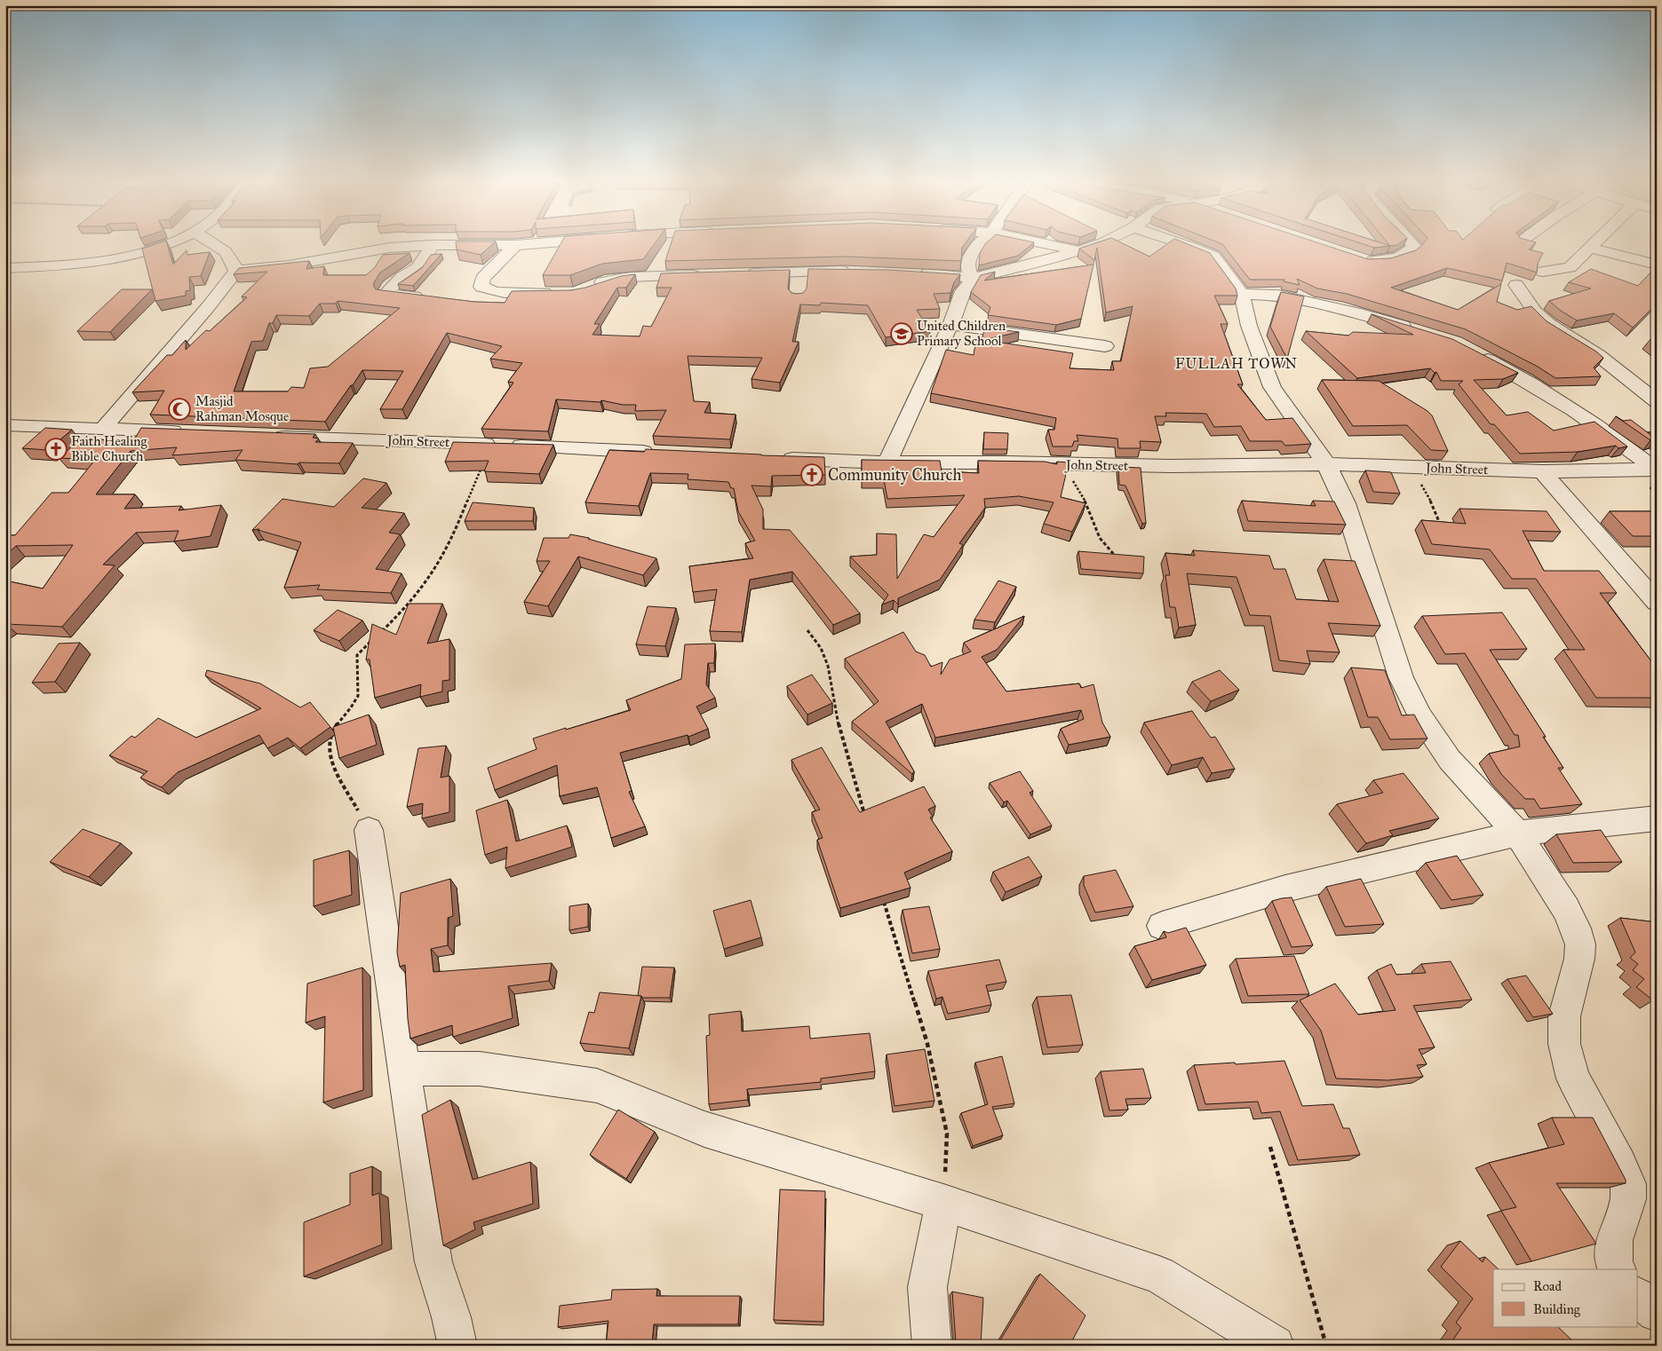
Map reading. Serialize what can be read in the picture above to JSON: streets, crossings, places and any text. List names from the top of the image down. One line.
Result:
{"streets":{"street":["John Street"]},"districts":["FULLAH TOWN"],"places":{"school or university":["United Children Primary School"],"mosque":["Masjid Rahman Mosque"],"church":["Faith Healing Bible Church","Community Church"]},"legend":["Road","Building"]}
